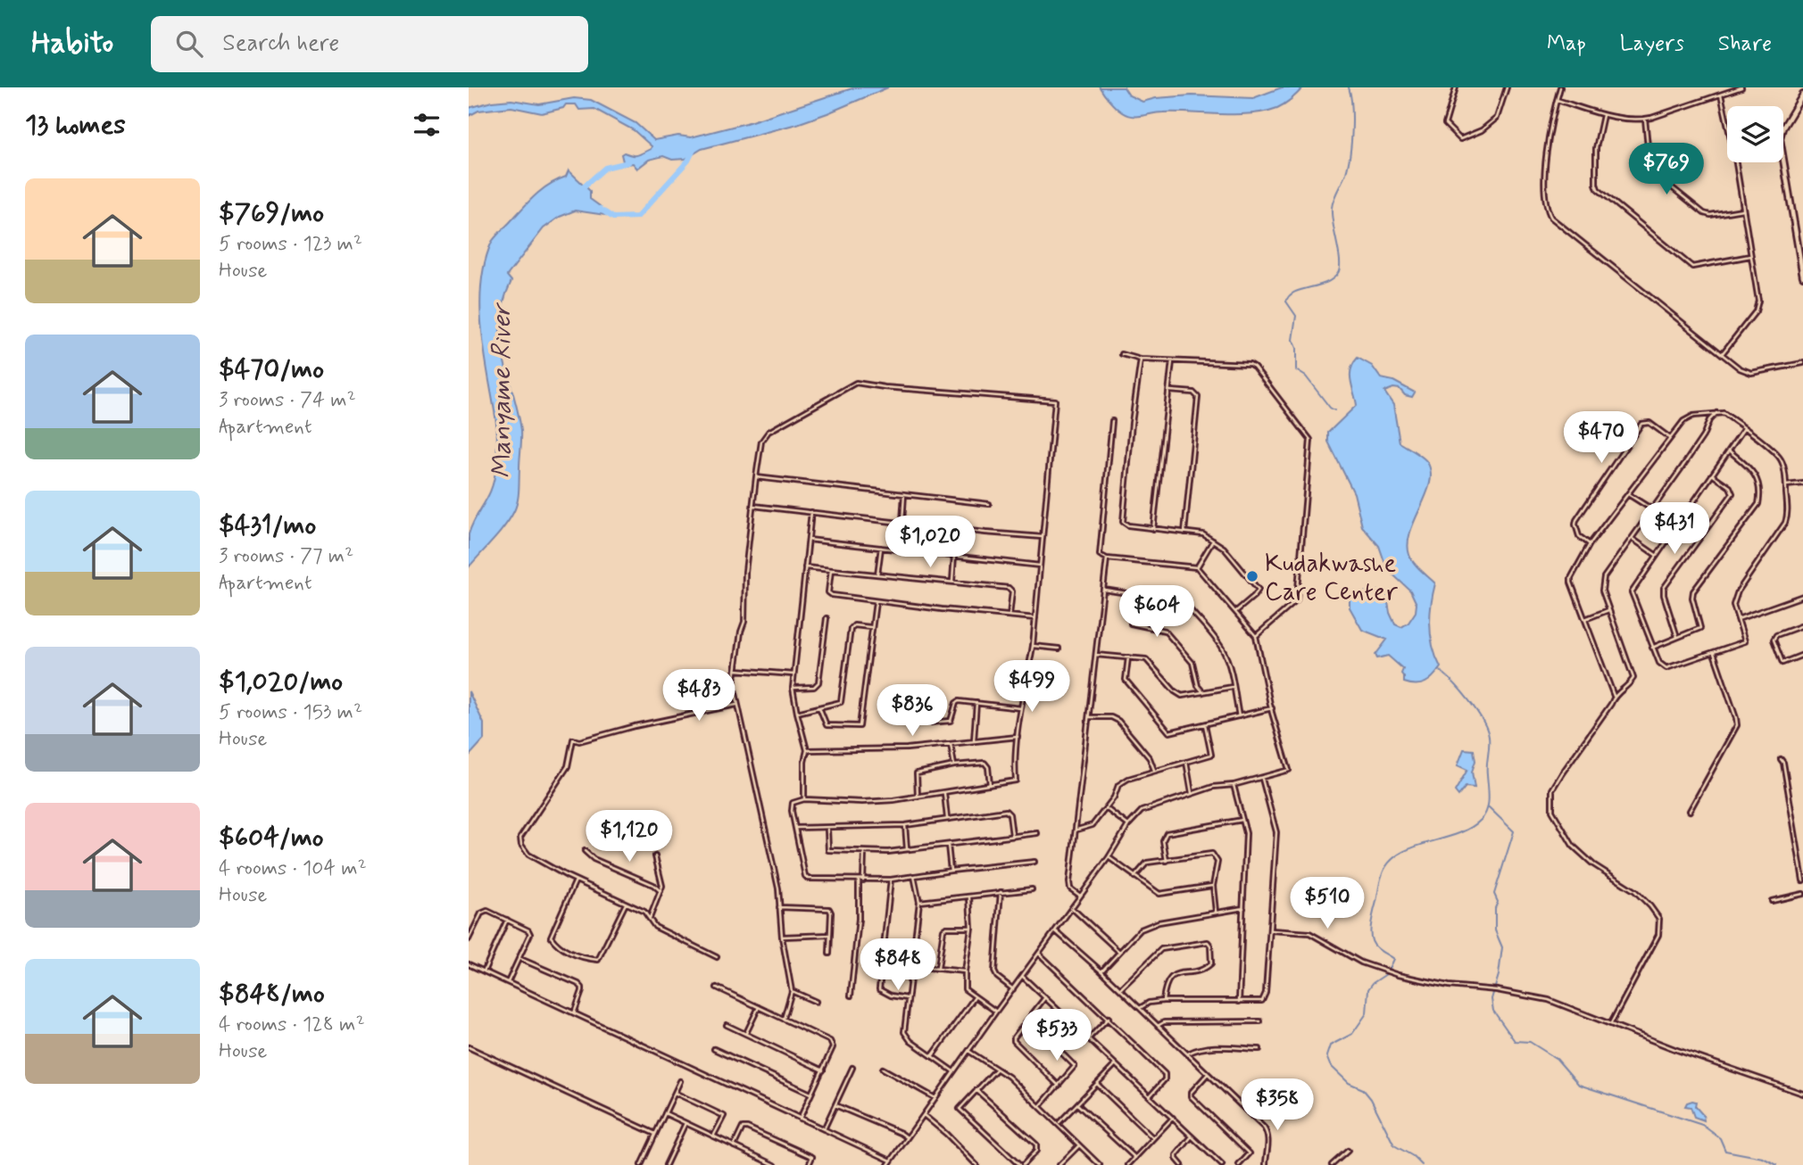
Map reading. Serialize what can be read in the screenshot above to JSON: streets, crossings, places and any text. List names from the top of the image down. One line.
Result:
{"water":["Manyame River"],"places":["Kudakwashe Care Center"],"page":{"header":"Habito","search":"Search here","nav":["Map","Layers","Share"],"heading":"13 homes","price":["$769","$470","$431","$1,020","$604","$499","$483","$836","$1,120","$510","$848","$533","$358"],"list":[{"name":"$769/mo","note":"5 rooms · 123 m² · House"},{"name":"$470/mo","note":"3 rooms · 74 m² · Apartment"},{"name":"$431/mo","note":"3 rooms · 77 m² · Apartment"},{"name":"$1,020/mo","note":"5 rooms · 153 m² · House"},{"name":"$604/mo","note":"4 rooms · 104 m² · House"},{"name":"$848/mo","note":"4 rooms · 128 m² · House"}]}}
